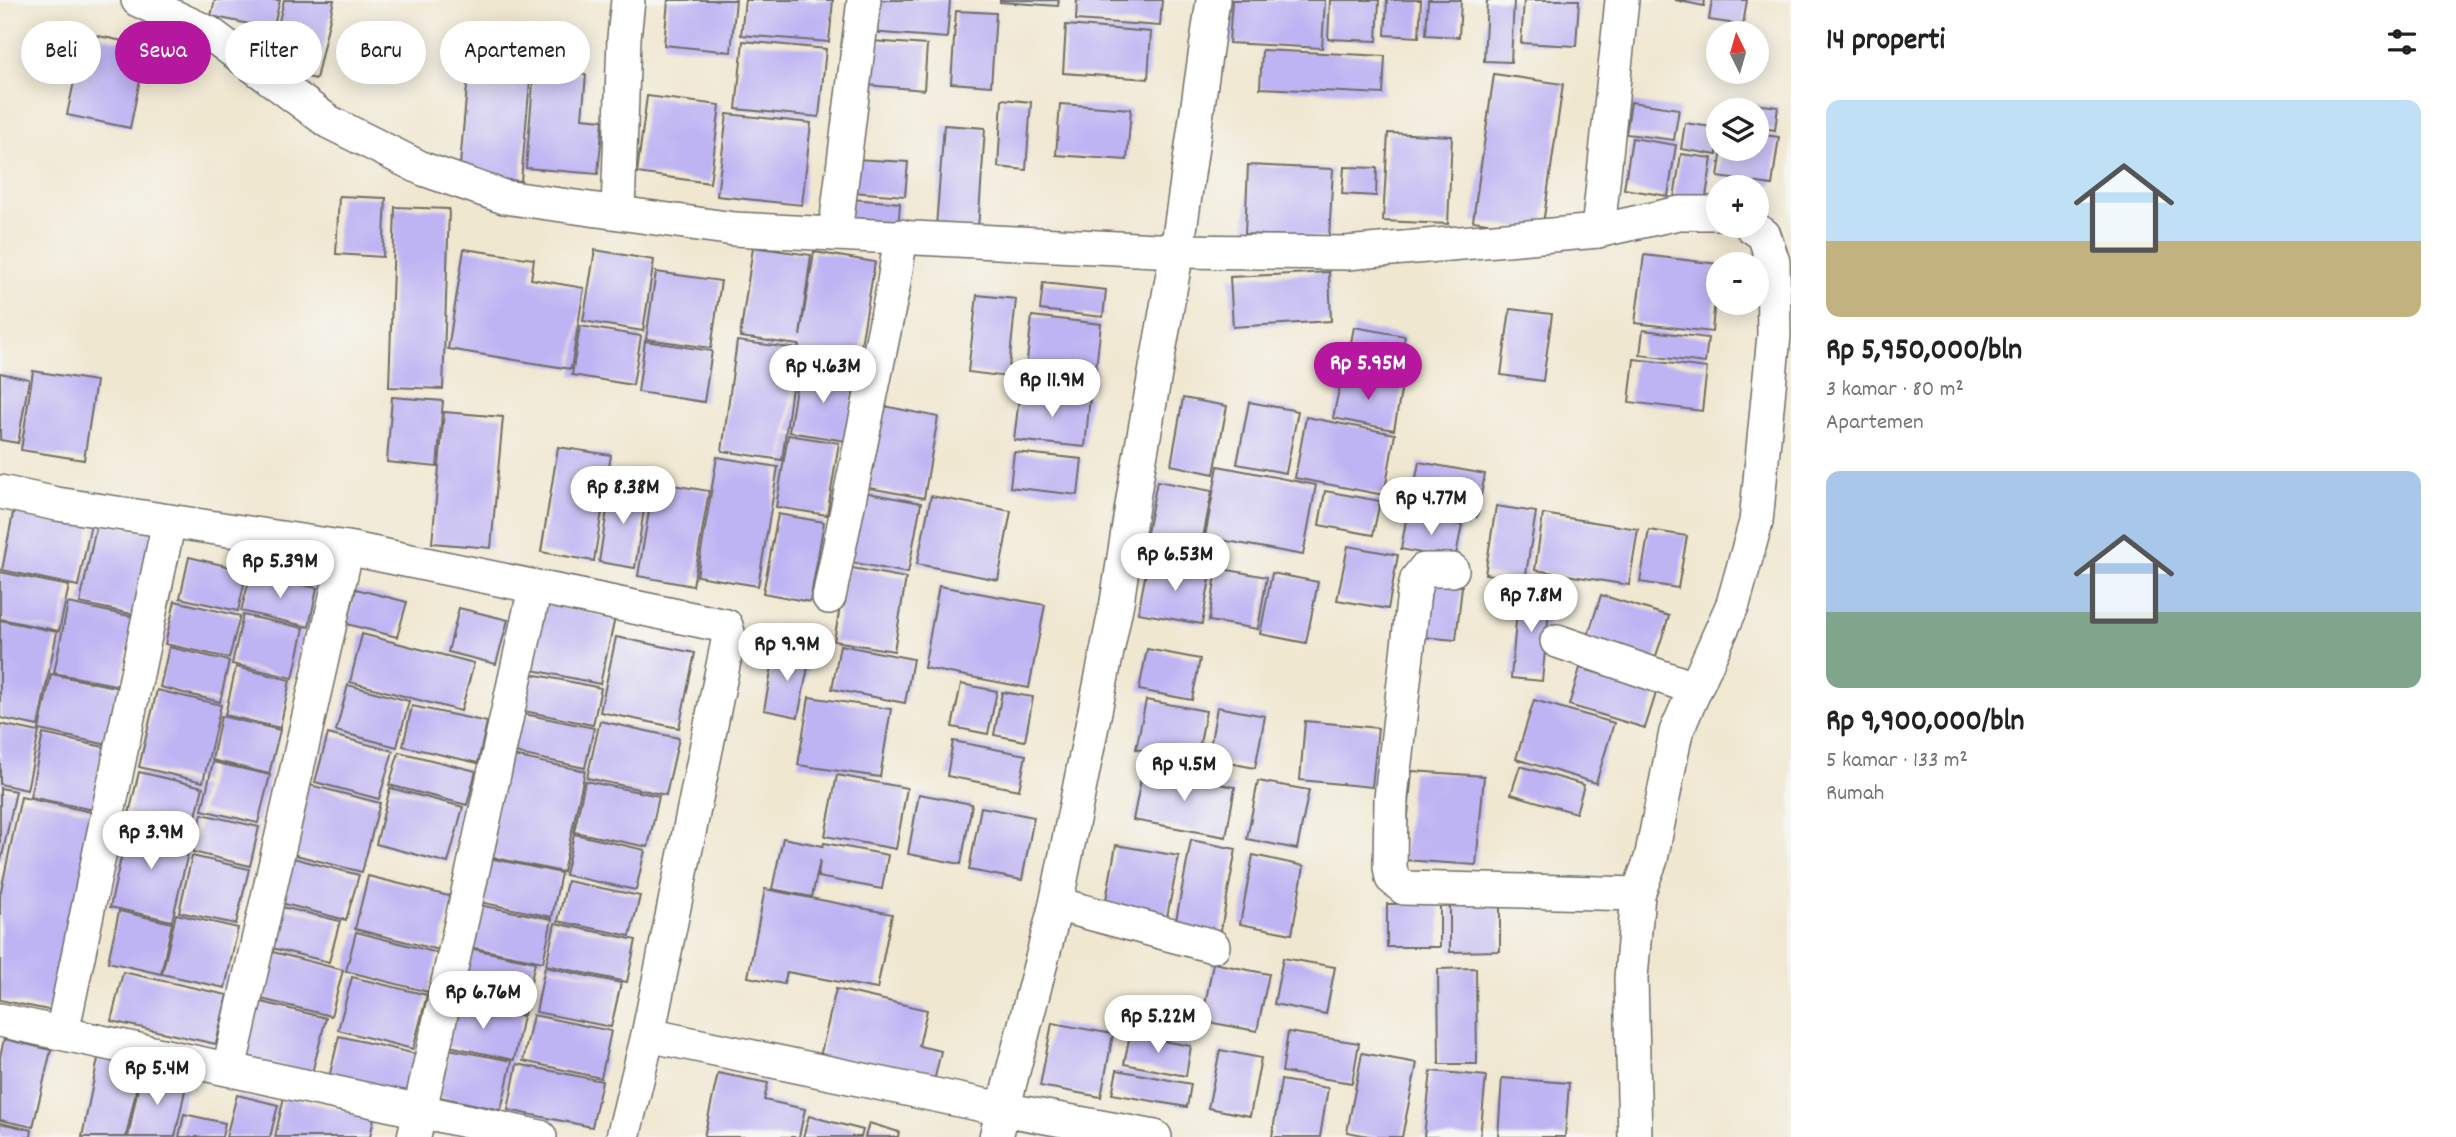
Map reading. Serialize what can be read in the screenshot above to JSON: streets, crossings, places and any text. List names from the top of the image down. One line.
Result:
{"north":"top","page":{"heading":"14 properti","map_buttons":["+","−"],"chip":["Beli","Sewa","Filter","Baru","Apartemen"],"list":[{"name":"Rp 5,950,000/bln","note":"3 kamar · 80 m² · Apartemen"},{"name":"Rp 9,900,000/bln","note":"5 kamar · 133 m² · Rumah"}],"price":["Rp 5.95M","Rp 4.63M","Rp 11.9M","Rp 8.38M","Rp 4.77M","Rp 6.53M","Rp 5.39M","Rp 7.8M","Rp 9.9M","Rp 4.5M","Rp 3.9M","Rp 6.76M","Rp 5.22M","Rp 5.4M"]}}
